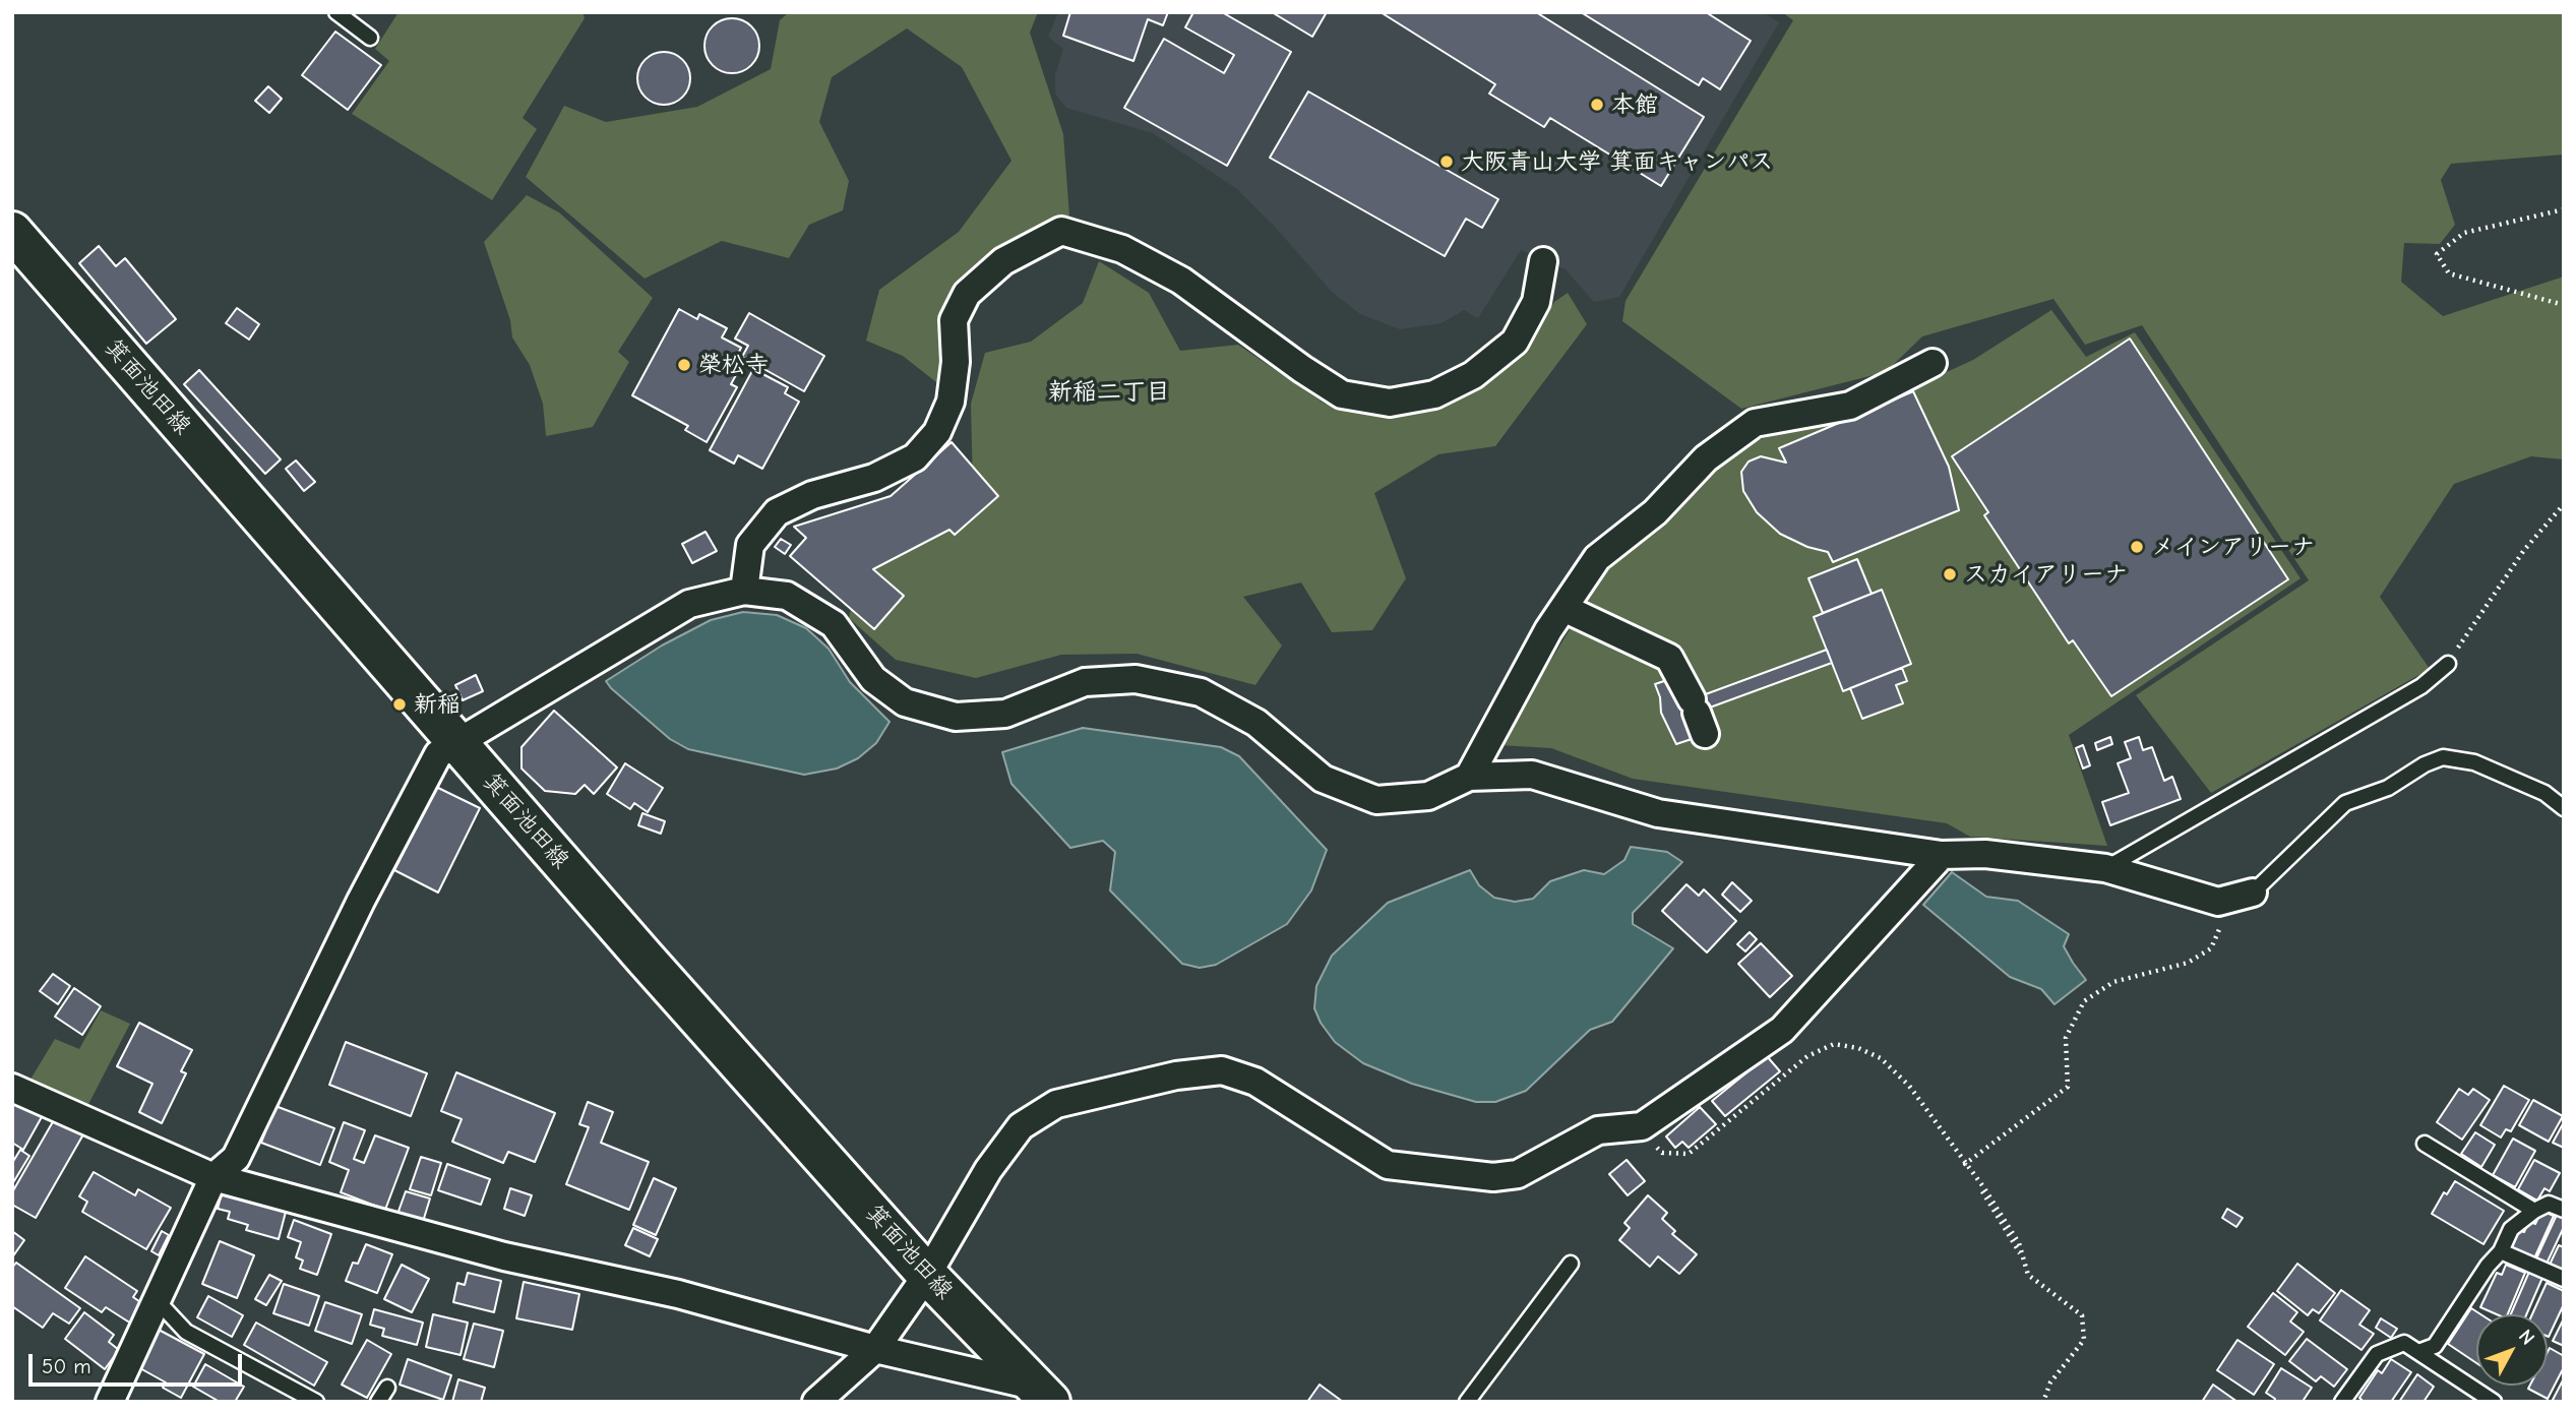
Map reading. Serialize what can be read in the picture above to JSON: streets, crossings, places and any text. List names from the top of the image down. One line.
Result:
{"streets":{"main road":["箕面池田線"]},"districts":["新稲二丁目"],"places":["本館","大阪青山大学 箕面キャンパス","榮松寺","メインアリーナ","スカイアリーナ","新稲"],"scale_bar":"50 m","north":"top right"}
